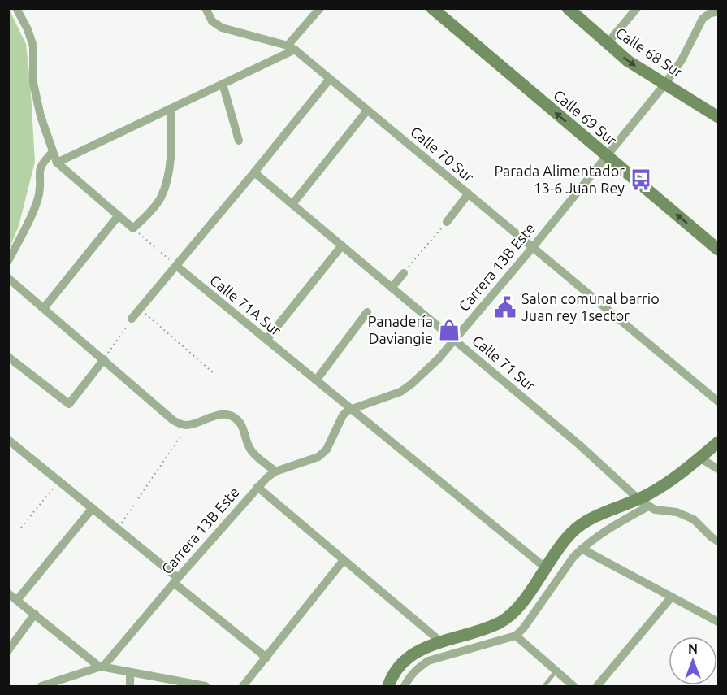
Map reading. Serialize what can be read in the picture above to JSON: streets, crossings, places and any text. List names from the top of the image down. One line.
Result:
{"streets":{"street":["Calle 68 Sur","Calle 69 Sur","Calle 70 Sur","Carrera 13B Este","Calle 71A Sur","Calle 71 Sur"]},"crossings":[["Calle 68 Sur","Carrera 13B Este"],["Calle 69 Sur","Carrera 13B Este"],["Calle 70 Sur","Carrera 13B Este"],["Carrera 13B Este","Calle 71A Sur"],["Carrera 13B Este","Calle 71 Sur"]],"one_way":["Calle 68 Sur","Calle 69 Sur"],"places":{"bus stop":["Parada Alimentador 13-6 Juan Rey"],"public building":["Salon comunal barrio Juan rey 1sector"],"shop":["Panadería Daviangie"]},"north":"top"}
